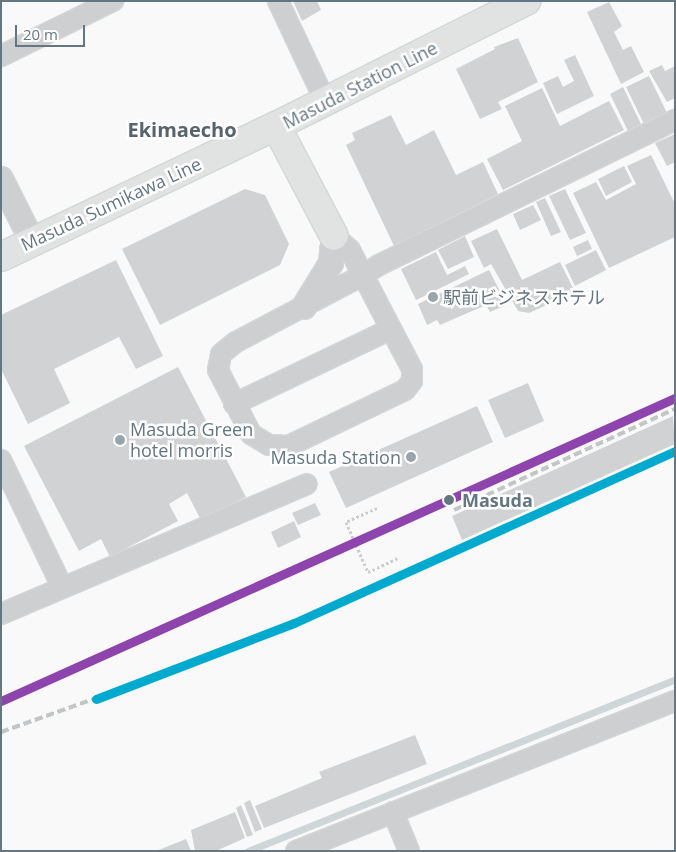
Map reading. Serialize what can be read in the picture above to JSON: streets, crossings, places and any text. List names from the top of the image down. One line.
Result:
{"streets":{"main road":["Masuda Station Line","Masuda Sumikawa Line"]},"crossings":[["Masuda Station Line","Masuda Sumikawa Line"]],"districts":["Ekimaecho"],"places":["駅前ビジネスホテル","Masuda Green hotel morris","Masuda Station","Masuda"],"scale_bar":"20 m"}
